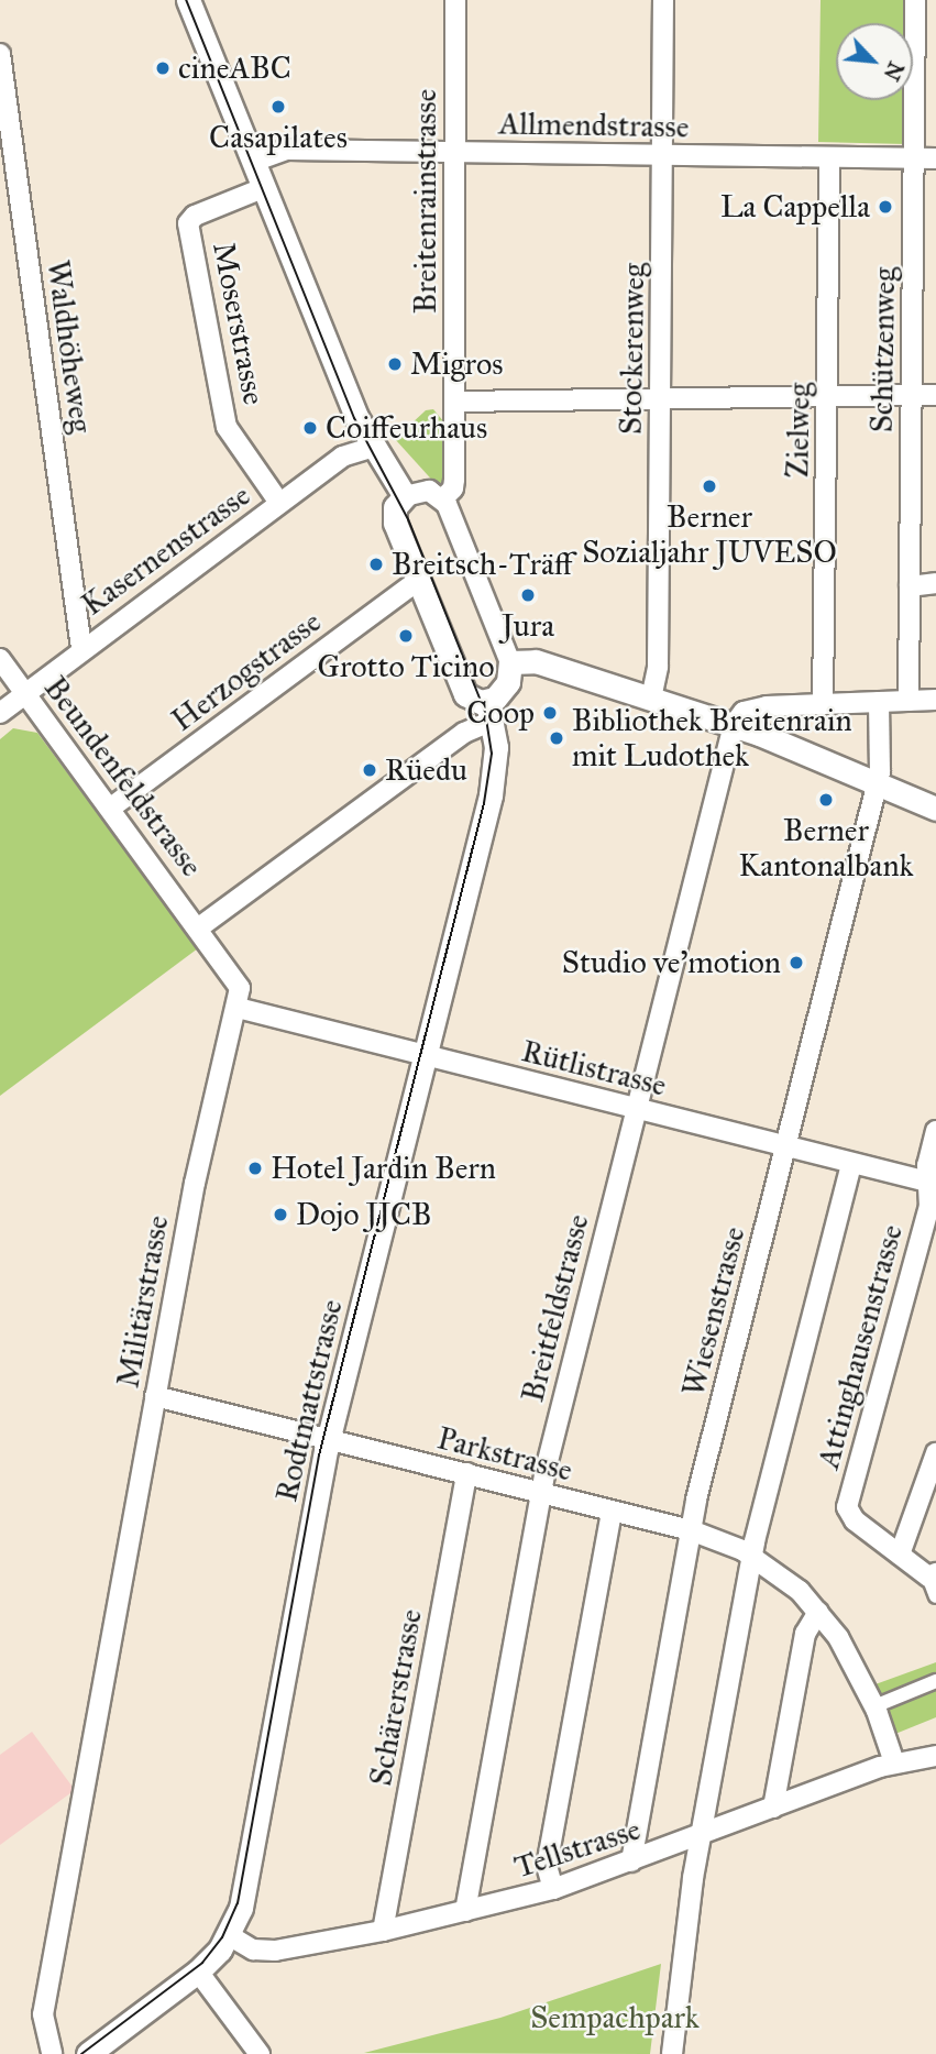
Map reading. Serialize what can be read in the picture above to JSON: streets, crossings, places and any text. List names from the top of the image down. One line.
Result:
{"streets":{"street":["Allmendstrasse","Breitenrainstrasse","Moserstrasse","Waldhöheweg","Stockerenweg","Schützenweg","Zielweg","Kasernenstrasse","Herzogstrasse","Beundenfeldstrasse","Rütlistrasse","Militärstrasse","Breitfeldstrasse","Wiesenstrasse","Attinghausenstrasse","Rodtmattstrasse","Parkstrasse","Schärerstrasse","Tellstrasse"]},"crossings":[["Allmendstrasse","Breitenrainstrasse"],["Allmendstrasse","Moserstrasse"],["Allmendstrasse","Stockerenweg"],["Allmendstrasse","Schützenweg"],["Allmendstrasse","Zielweg"],["Moserstrasse","Kasernenstrasse"],["Waldhöheweg","Kasernenstrasse"],["Kasernenstrasse","Beundenfeldstrasse"],["Herzogstrasse","Beundenfeldstrasse"],["Beundenfeldstrasse","Militärstrasse"],["Rütlistrasse","Militärstrasse"],["Rütlistrasse","Breitfeldstrasse"],["Rütlistrasse","Wiesenstrasse"],["Rütlistrasse","Attinghausenstrasse"],["Rütlistrasse","Rodtmattstrasse"],["Militärstrasse","Parkstrasse"],["Breitfeldstrasse","Parkstrasse"],["Breitfeldstrasse","Tellstrasse"],["Wiesenstrasse","Parkstrasse"],["Wiesenstrasse","Tellstrasse"],["Rodtmattstrasse","Parkstrasse"],["Rodtmattstrasse","Tellstrasse"],["Parkstrasse","Schärerstrasse"],["Parkstrasse","Tellstrasse"],["Schärerstrasse","Tellstrasse"]],"parks":["Sempachpark"],"places":["cineABC","Casapilates","La Cappella","Migros","Coiffeurhaus","Berner Sozialjahr JUVESO","Breitsch-Träff","Jura","Grotto Ticino","Coop","Bibliothek Breitenrain mit Ludothek","Rüedu","Berner Kantonalbank","Studio ve'motion","Hotel Jardin Bern","Dojo JJCB"],"north":"bottom right"}
